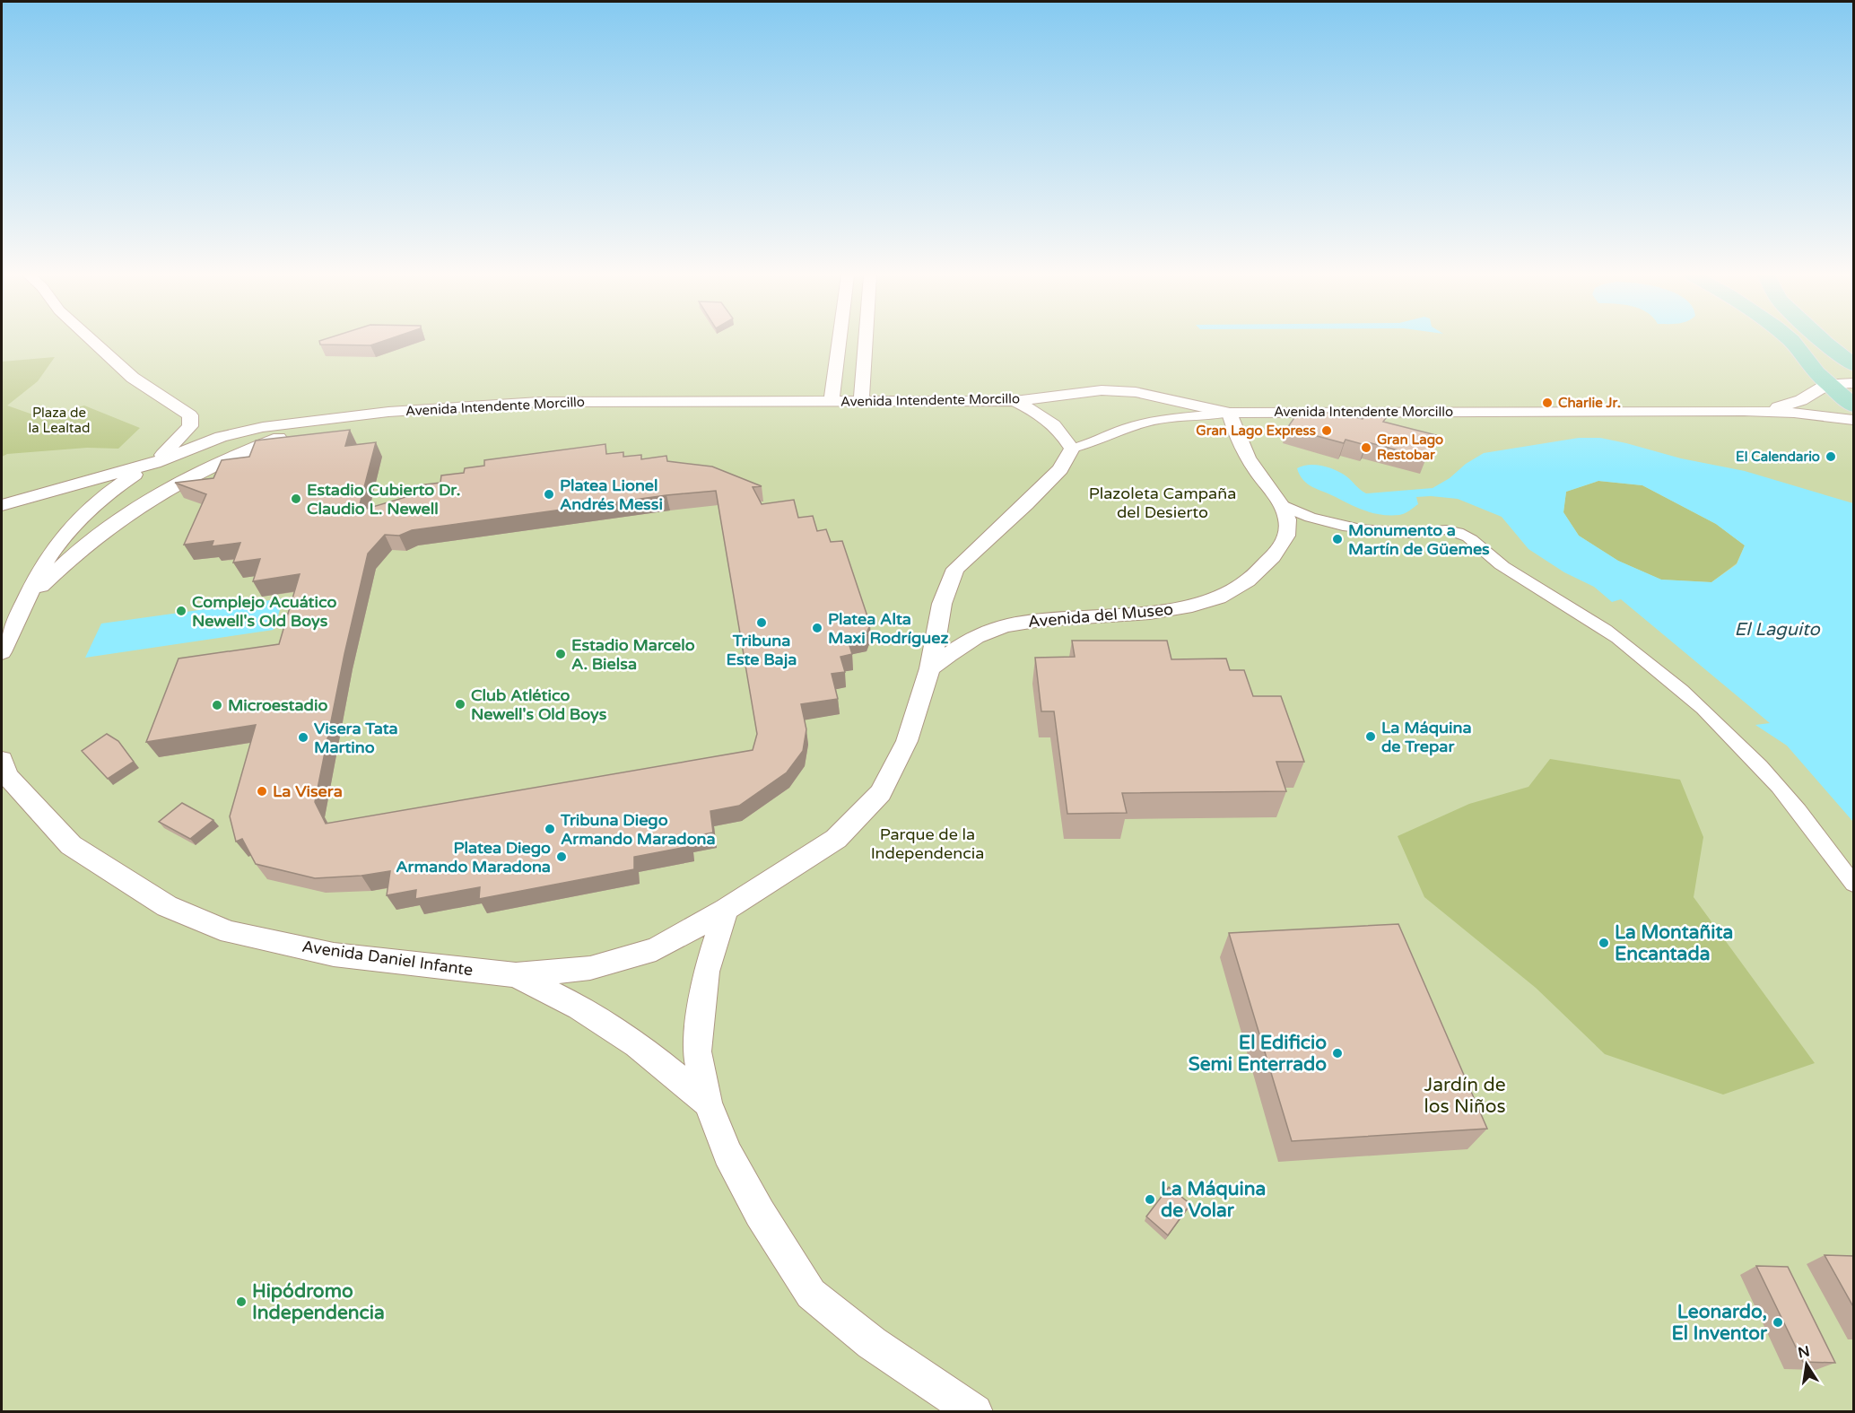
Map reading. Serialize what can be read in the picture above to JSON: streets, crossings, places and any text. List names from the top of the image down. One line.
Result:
{"streets":{"street":["Avenida Intendente Morcillo","Avenida del Museo","Avenida Daniel Infante"]},"water":["El Laguito"],"parks":["Plaza de la Lealtad","Plazoleta Campaña del Desierto","Parque de la Independencia","Jardín de los Niños"],"places":["Charlie Jr.","Gran Lago Express","Gran Lago Restobar","El Calendario","Platea Lionel Andrés Messi","Estadio Cubierto Dr. Claudio L. Newell","Monumento a Martín de Güemes","Complejo Acuático Newell's Old Boys","Tribuna Este Baja","Platea Alta Maxi Rodríguez","Estadio Marcelo A. Bielsa","Club Atlético Newell's Old Boys","Microestadio","La Máquina de Trepar","Visera Tata Martino","La Visera","Tribuna Diego Armando Maradona","Platea Diego Armando Maradona","La Montañita Encantada","El Edificio Semi Enterrado","La Máquina de Volar","Hipódromo Independencia","Leonardo, El Inventor"],"north":"top"}
